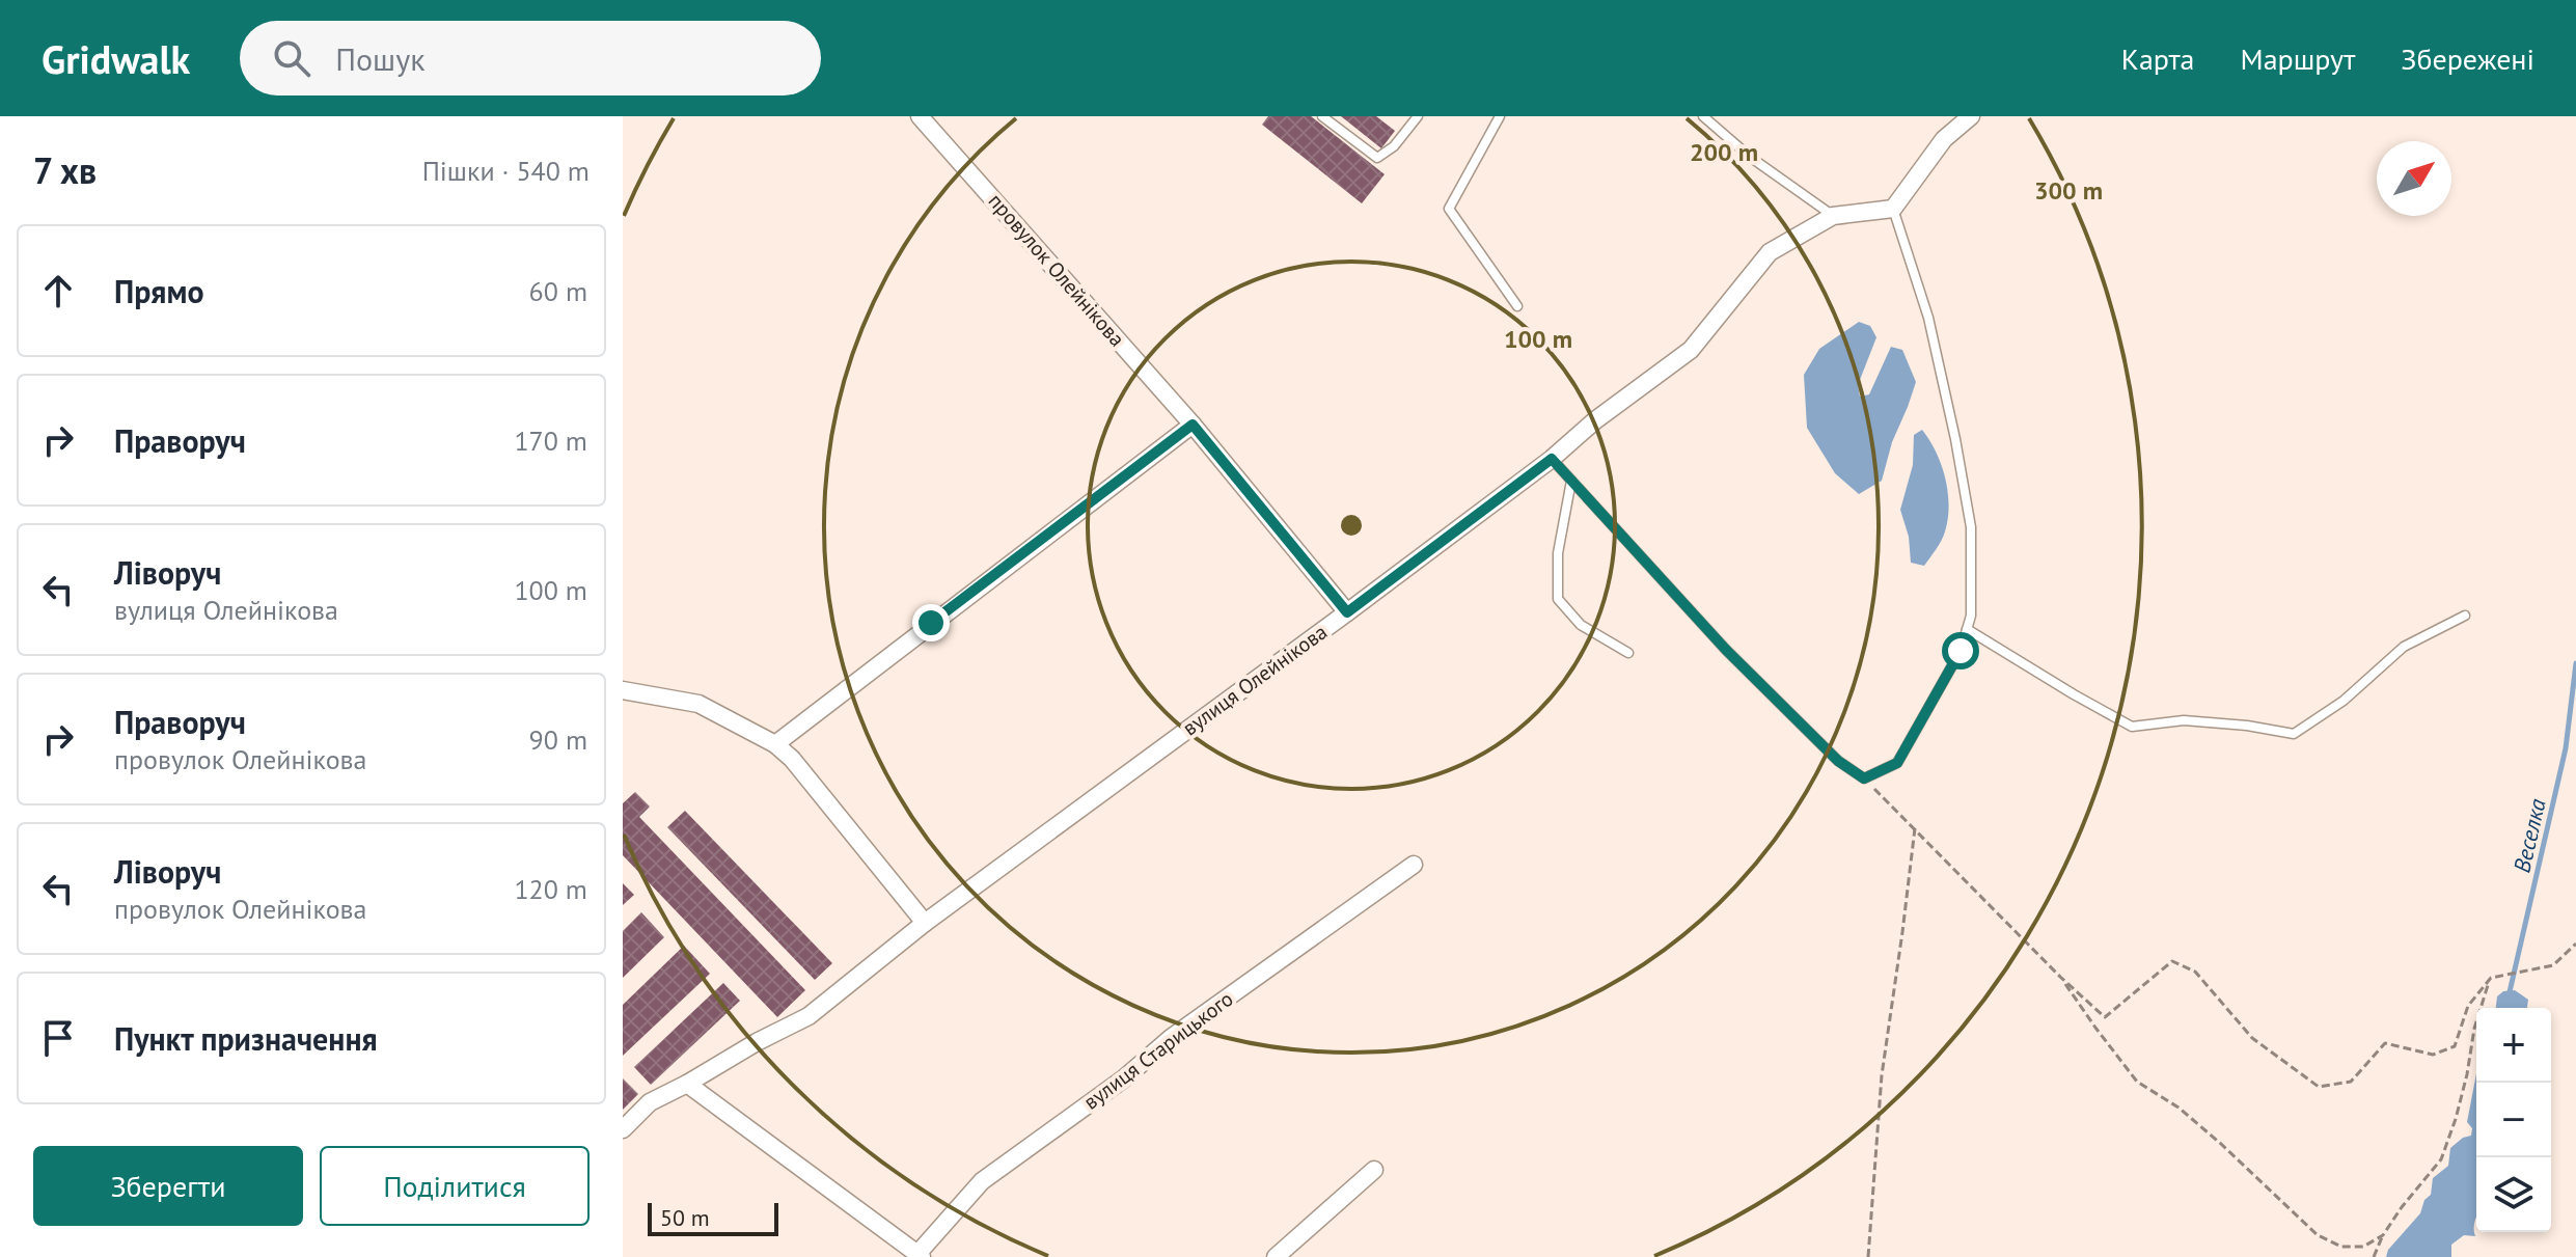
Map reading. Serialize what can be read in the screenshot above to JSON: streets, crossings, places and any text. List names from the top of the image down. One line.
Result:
{"streets":{"street":["провулок Олейнікова","вулиця Олейнікова","вулиця Старицького"]},"crossings":[["провулок Олейнікова","вулиця Олейнікова"]],"water":["Веселка"],"scale_bar":"50 m","north":"top right","page":{"header":"Gridwalk","search":"Пошук","nav":["Карта","Маршрут","Збережені"],"heading":["7 хв","Пішки · 540 m"],"list":[["Прямо","60 m"],["Праворуч","170 m"],["Ліворуч","вулиця Олейнікова","100 m"],["Праворуч","провулок Олейнікова","90 m"],["Ліворуч","провулок Олейнікова","120 m"],"Пункт призначення"],"map_buttons":["+","−"],"buttons":["Зберегти","Поділитися"],"scale":"50 m"},"rings":["200 m","300 m","100 m"]}
